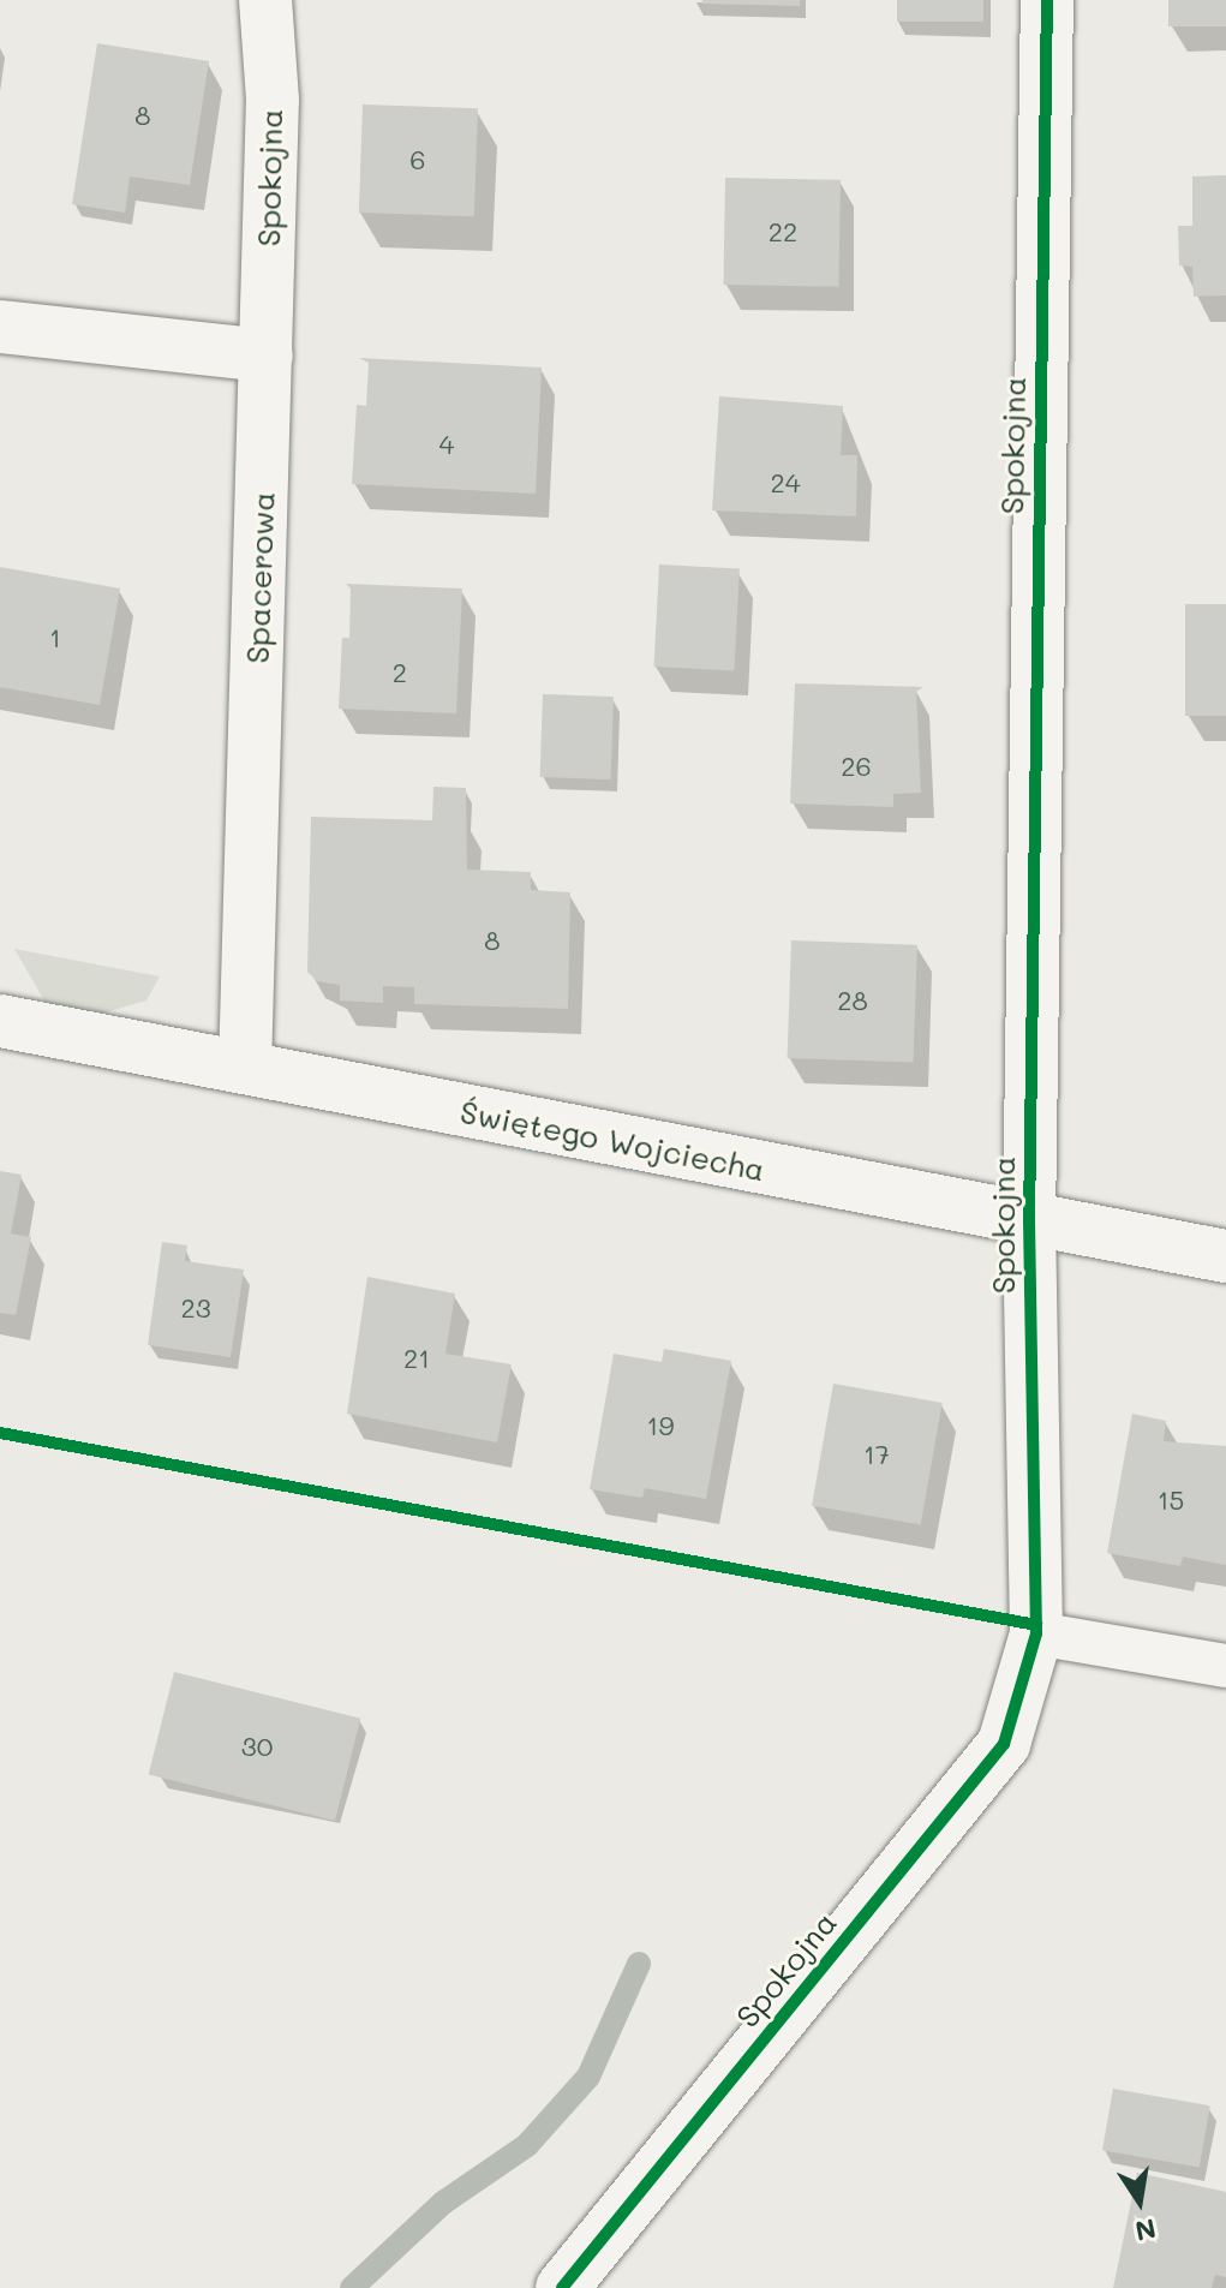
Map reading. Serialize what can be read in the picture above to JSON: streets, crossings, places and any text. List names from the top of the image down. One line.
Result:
{"streets":{"street":["Spokojna","Spacerowa","Świętego Wojciecha"]},"crossings":[["Spokojna","Spacerowa"],["Spokojna","Świętego Wojciecha"],["Spacerowa","Świętego Wojciecha"]],"house_numbers":["8","6","22","4","24","1","2","26","8","28","23","21","19","17","15","30"],"north":"bottom"}
